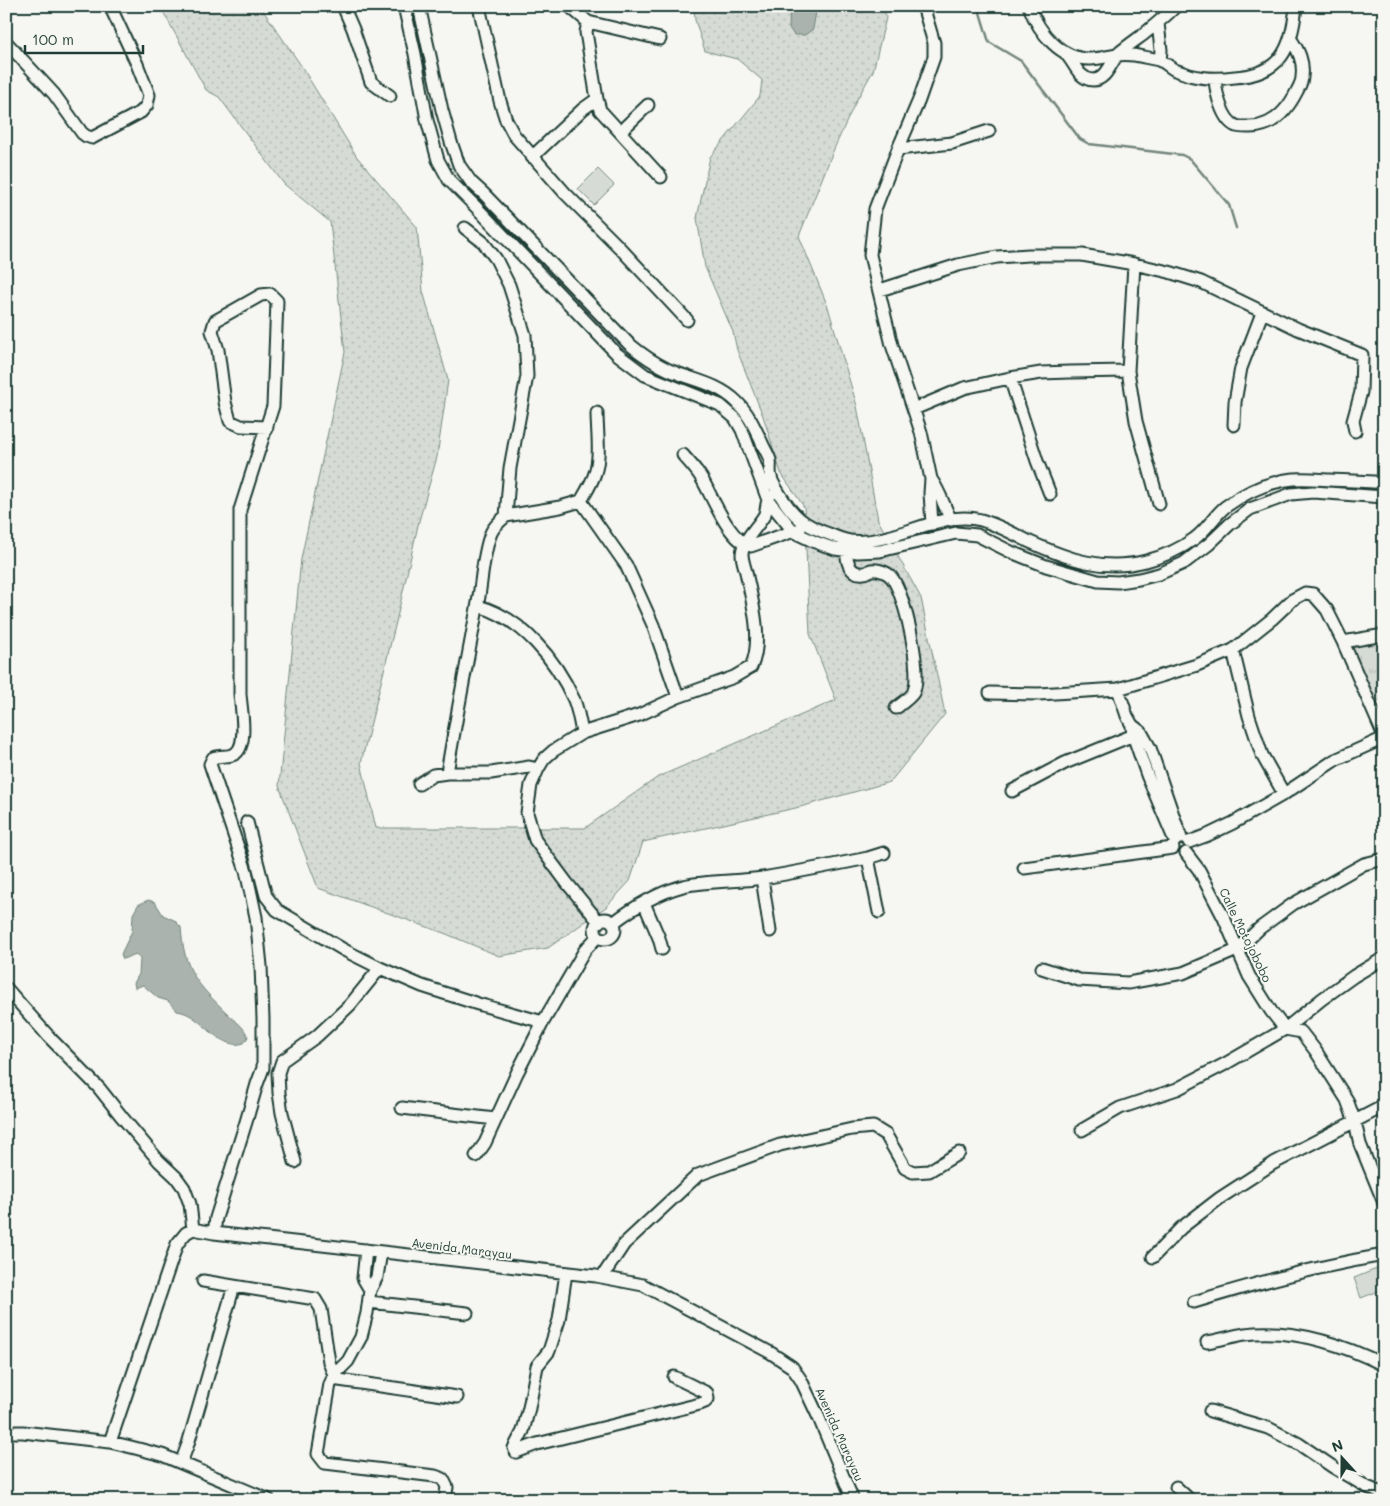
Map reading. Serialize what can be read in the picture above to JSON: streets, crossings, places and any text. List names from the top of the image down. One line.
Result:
{"streets":{"street":["Calle Motojobobo","Avenida Marayau"]},"scale_bar":"100 m","north":"top"}
